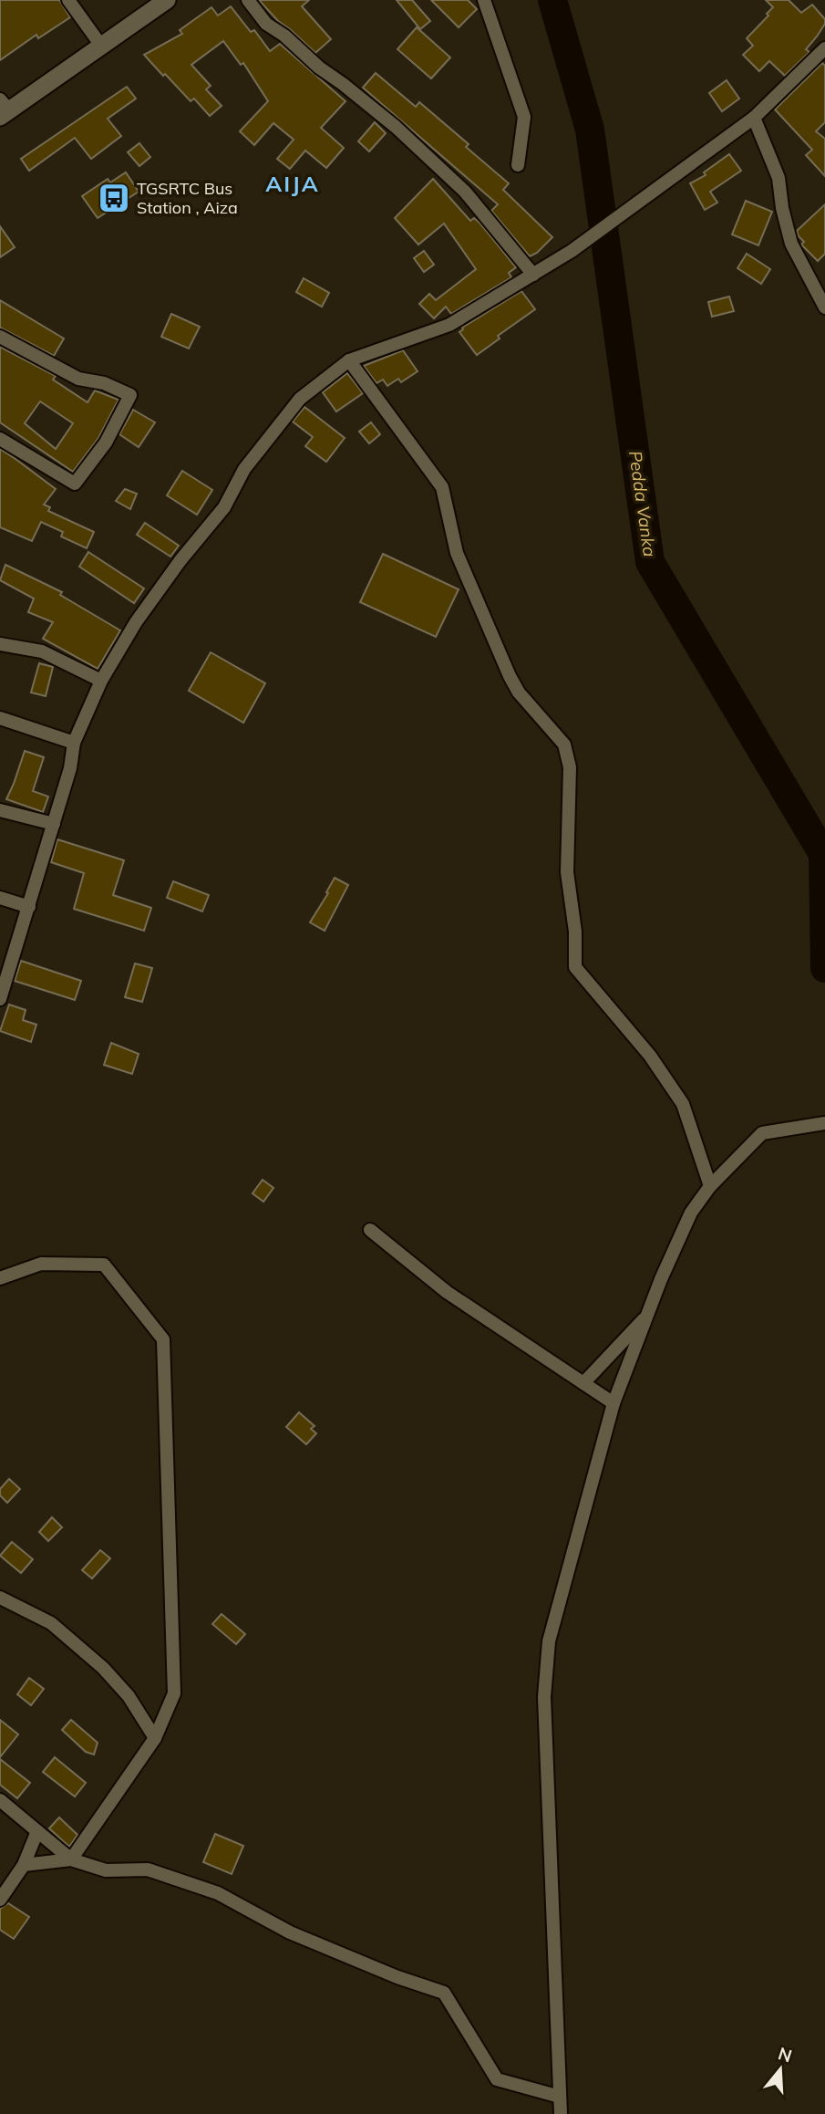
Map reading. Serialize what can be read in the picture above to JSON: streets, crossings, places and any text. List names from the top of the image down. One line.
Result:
{"districts":["AIJA"],"water":["Pedda Vanka"],"places":{"bus stop":["TGSRTC Bus Station , Aiza"]},"north":"top"}
